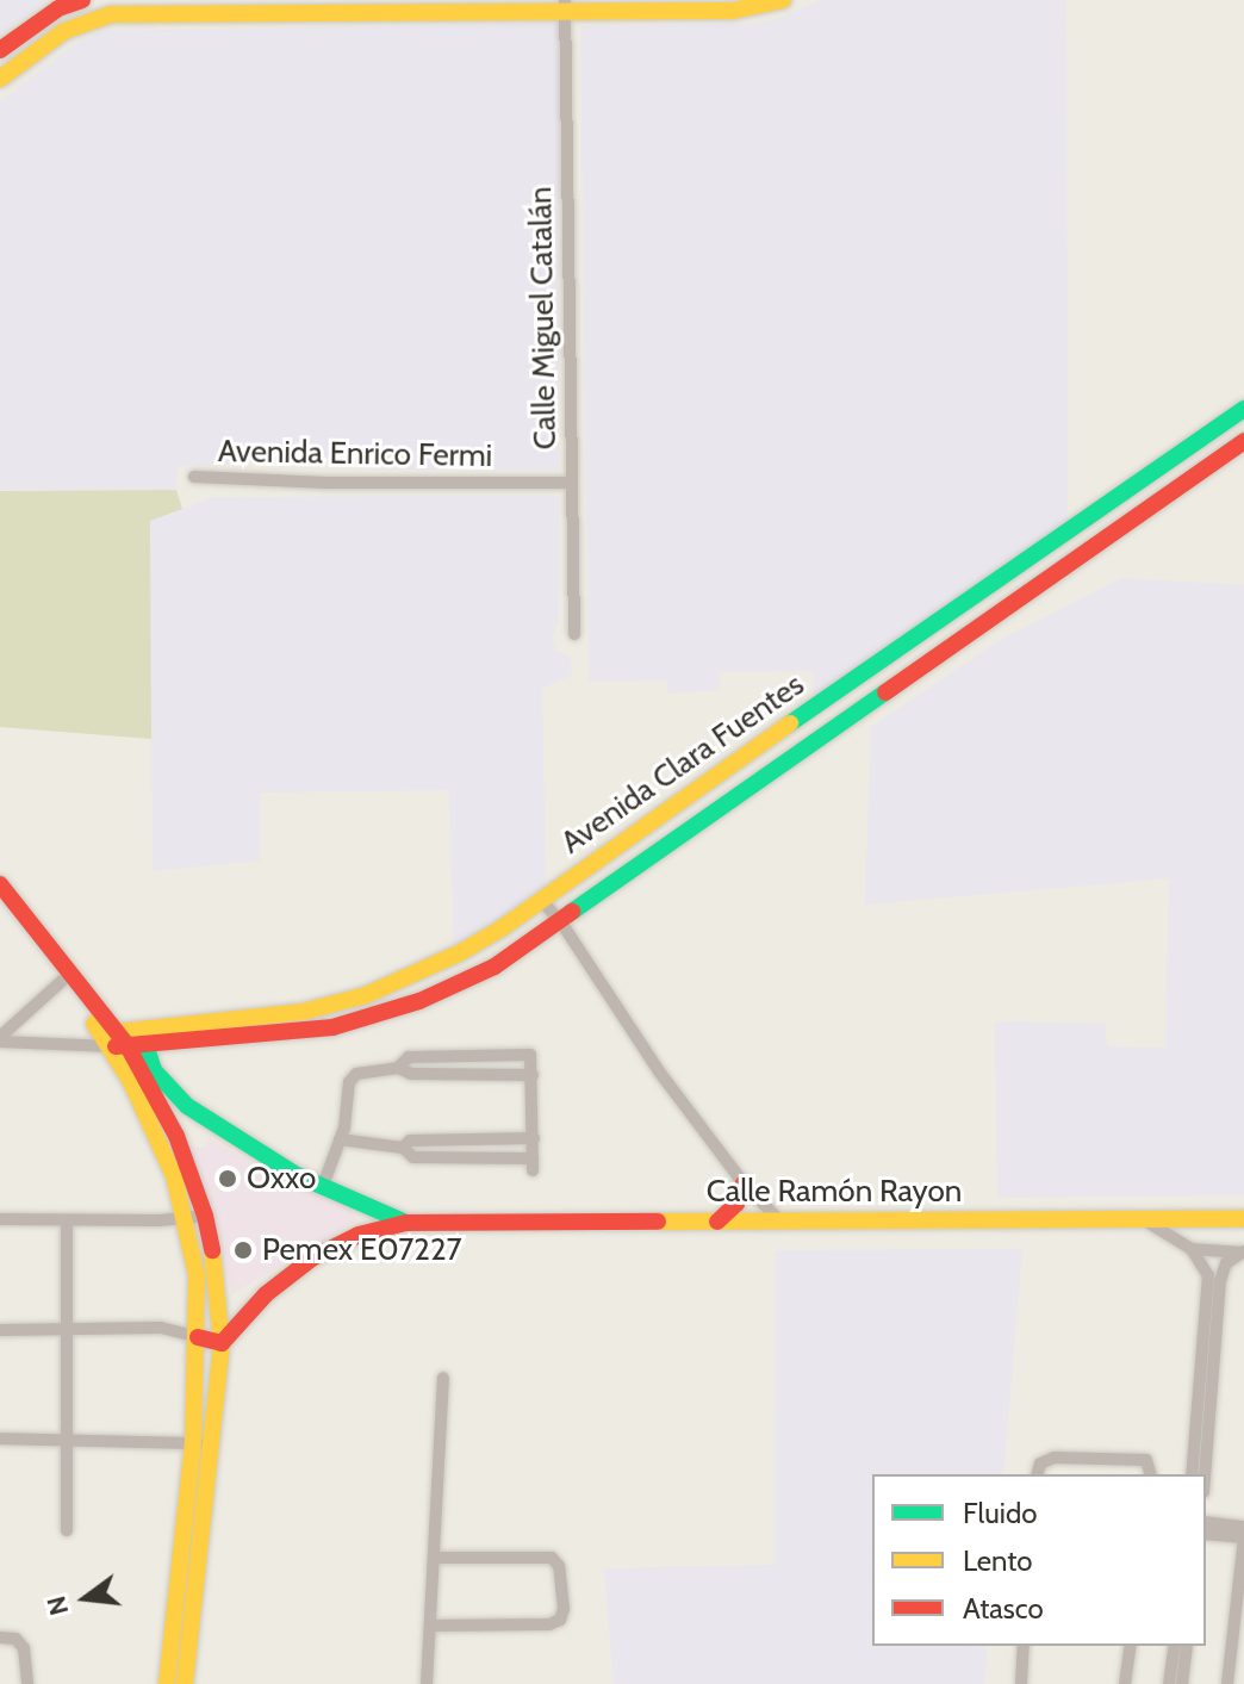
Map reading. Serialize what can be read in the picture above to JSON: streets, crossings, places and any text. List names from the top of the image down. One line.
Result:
{"streets":{"street":["Calle Miguel Catalán","Avenida Enrico Fermi","Avenida Clara Fuentes","Calle Ramón Rayon"]},"crossings":[["Calle Miguel Catalán","Avenida Enrico Fermi"],["Avenida Clara Fuentes","Calle Ramón Rayon"]],"places":["Oxxo","Pemex E07227"],"legend":["Fluido","Lento","Atasco"],"north":"left"}
